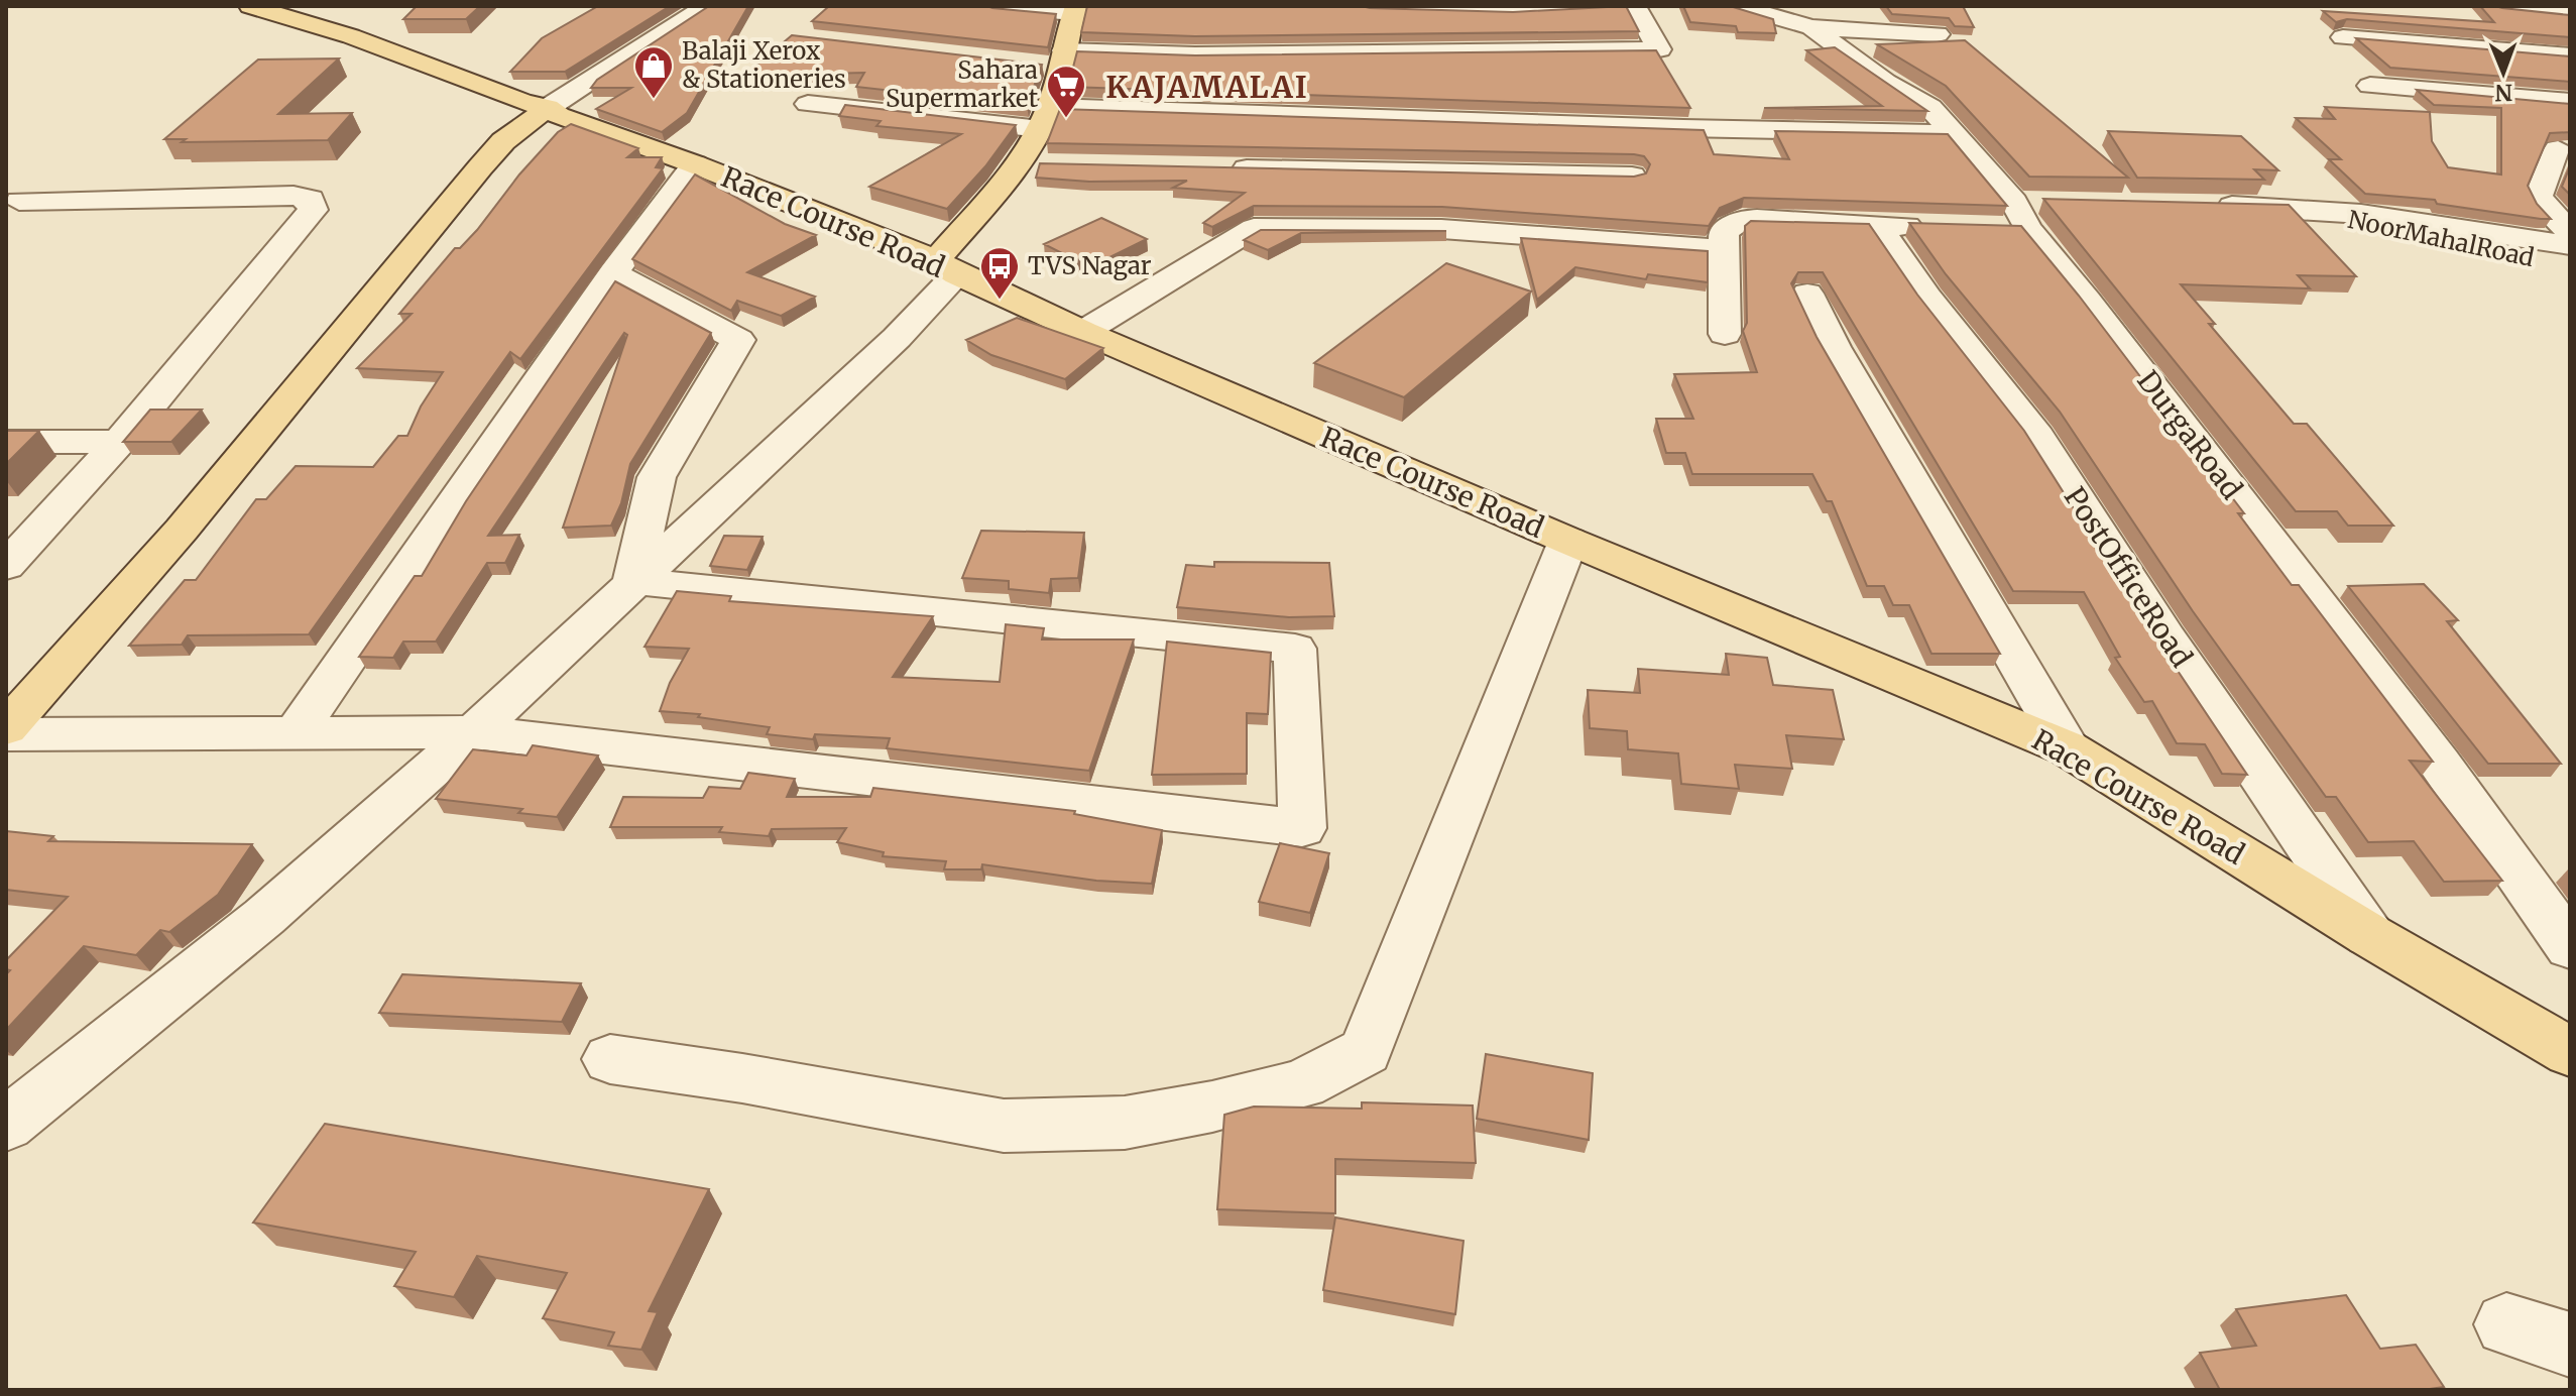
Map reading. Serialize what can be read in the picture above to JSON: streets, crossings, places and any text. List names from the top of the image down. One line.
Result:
{"streets":{"main road":["Race Course Road"],"street":["NoorMahalRoad","DurgaRoad","PostOfficeRoad"]},"crossings":[["Race Course Road","PostOfficeRoad"]],"districts":["KAJAMALAI"],"places":{"shop":["Balaji Xerox & Stationeries"],"supermarket":["Sahara Supermarket"],"bus stop":["TVS Nagar"]},"north":"bottom"}
